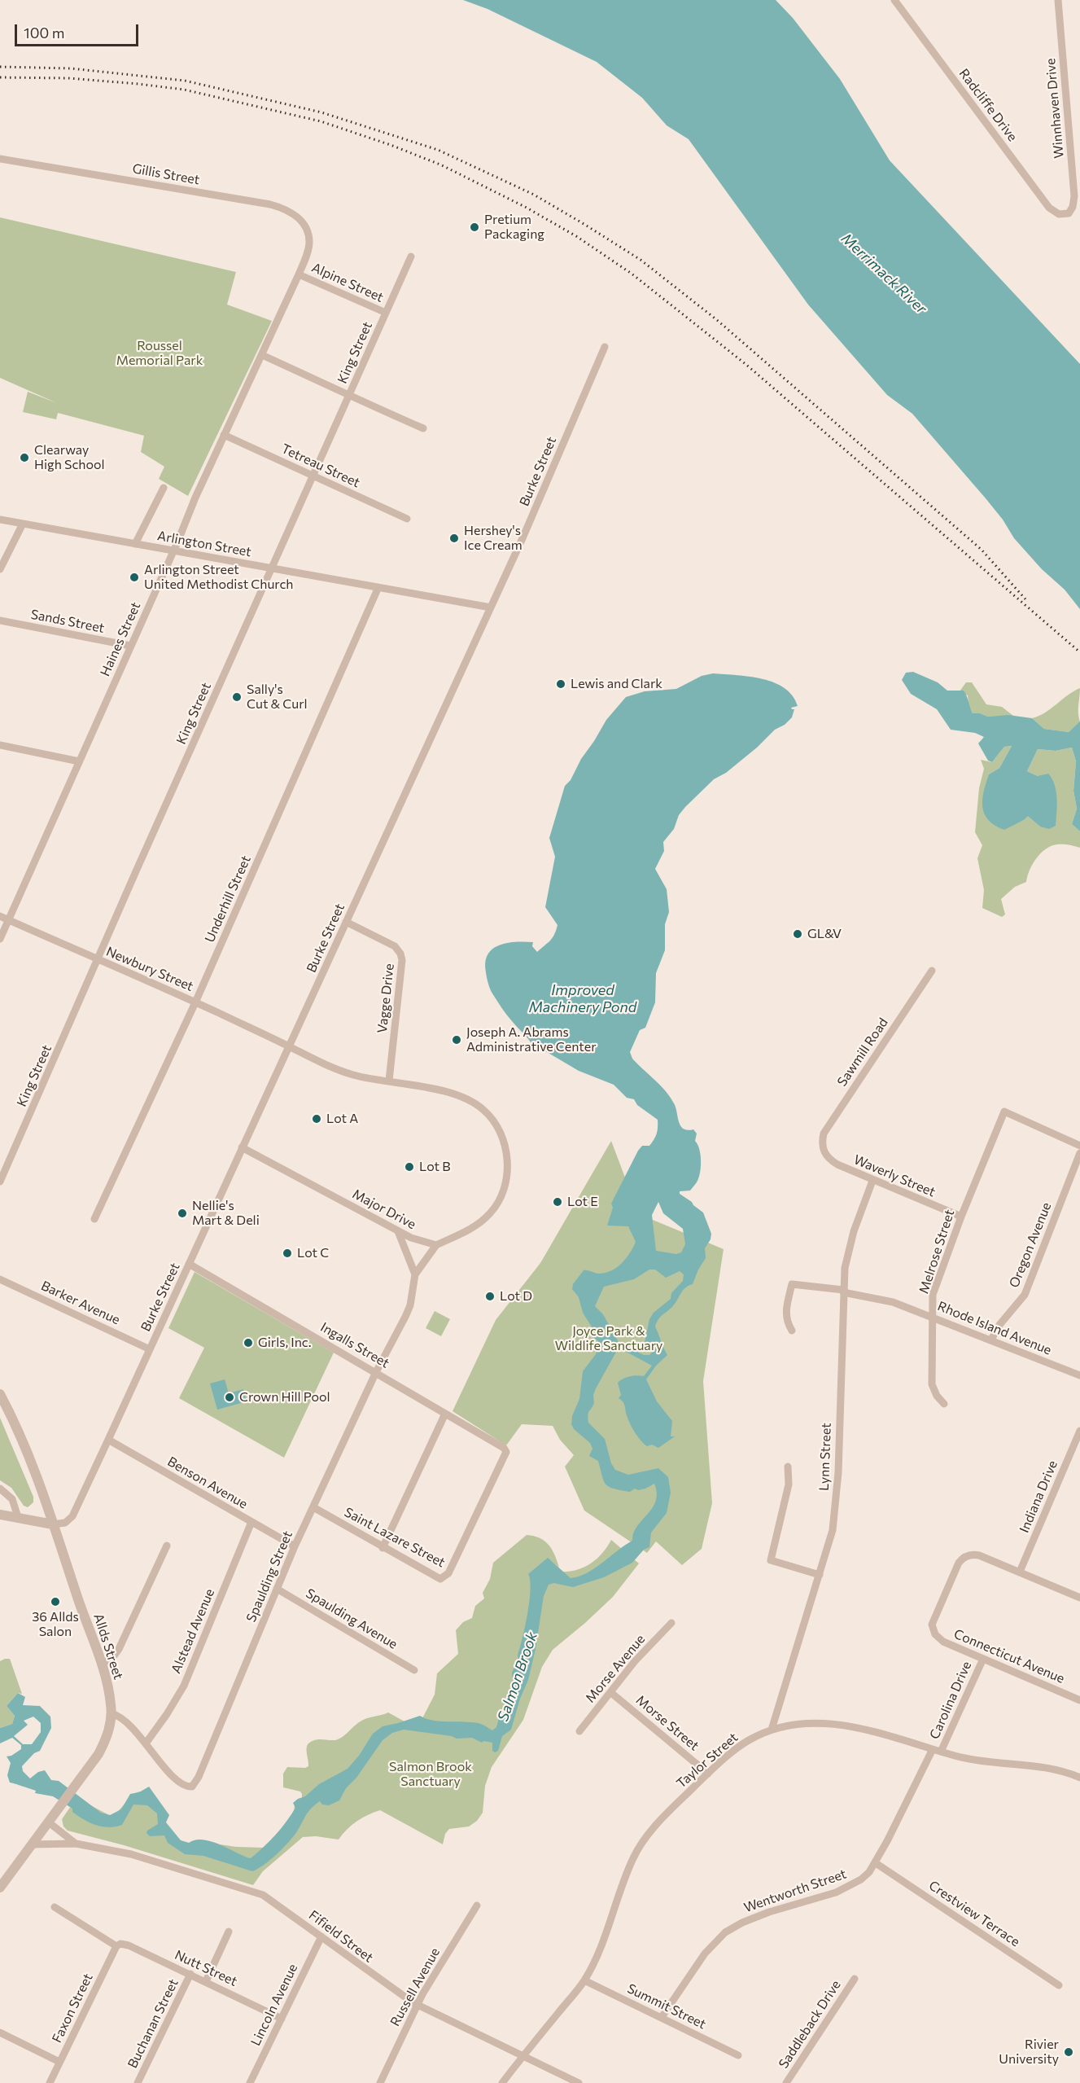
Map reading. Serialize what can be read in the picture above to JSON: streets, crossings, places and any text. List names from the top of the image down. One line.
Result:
{"streets":{"street":["Radcliffe Drive","Winnhaven Drive","Gillis Street","Alpine Street","King Street","Tetreau Street","Burke Street","Arlington Street","Sands Street","Haines Street","Underhill Street","Newbury Street","Vagge Drive","Sawmill Road","Waverly Street","Major Drive","Oregon Avenue","Melrose Street","Barker Avenue","Rhode Island Avenue","Ingalls Street","Lynn Street","Benson Avenue","Indiana Drive","Saint Lazare Street","Spaulding Street","Spaulding Avenue","Alstead Avenue","Allds Street","Connecticut Avenue","Morse Avenue","Carolina Drive","Morse Street","Taylor Street","Wentworth Street","Crestview Terrace","Fifield Street","Nutt Street","Russell Avenue","Lincoln Avenue","Summit Street","Faxon Street","Buchanan Street","Saddleback Drive"]},"crossings":[["Radcliffe Drive","Winnhaven Drive"],["Gillis Street","Haines Street"],["Alpine Street","King Street"],["Alpine Street","Haines Street"],["King Street","Tetreau Street"],["King Street","Arlington Street"],["King Street","Newbury Street"],["Tetreau Street","Haines Street"],["Burke Street","Arlington Street"],["Burke Street","Newbury Street"],["Burke Street","Vagge Drive"],["Burke Street","Major Drive"],["Burke Street","Barker Avenue"],["Burke Street","Ingalls Street"],["Burke Street","Benson Avenue"],["Burke Street","Allds Street"],["Arlington Street","Haines Street"],["Arlington Street","Underhill Street"],["Sands Street","Haines Street"],["Haines Street","Newbury Street"],["Underhill Street","Newbury Street"],["Sawmill Road","Waverly Street"],["Waverly Street","Melrose Street"],["Waverly Street","Lynn Street"],["Major Drive","Spaulding Street"],["Oregon Avenue","Rhode Island Avenue"],["Melrose Street","Rhode Island Avenue"],["Rhode Island Avenue","Lynn Street"],["Ingalls Street","Saint Lazare Street"],["Ingalls Street","Spaulding Street"],["Lynn Street","Taylor Street"],["Benson Avenue","Spaulding Street"],["Benson Avenue","Alstead Avenue"],["Indiana Drive","Connecticut Avenue"],["Saint Lazare Street","Spaulding Street"],["Spaulding Street","Spaulding Avenue"],["Spaulding Street","Alstead Avenue"],["Spaulding Street","Allds Street"],["Allds Street","Fifield Street"],["Connecticut Avenue","Carolina Drive"],["Morse Avenue","Morse Street"],["Carolina Drive","Taylor Street"],["Morse Street","Taylor Street"],["Taylor Street","Wentworth Street"],["Taylor Street","Fifield Street"],["Taylor Street","Summit Street"],["Wentworth Street","Crestview Terrace"],["Wentworth Street","Summit Street"],["Fifield Street","Russell Avenue"],["Fifield Street","Lincoln Avenue"],["Nutt Street","Lincoln Avenue"],["Nutt Street","Faxon Street"],["Nutt Street","Buchanan Street"]],"water":["Merrimack River","Improved Machinery Pond","Salmon Brook"],"parks":["Roussel Memorial Park","Joyce Park & Wildlife Sanctuary","Salmon Brook Sanctuary"],"places":["Pretium Packaging","Clearway High School","Hershey's Ice Cream","Arlington Street United Methodist Church","Lewis and Clark","Sally's Cut & Curl","GL&V","Joseph A. Abrams Administrative Center","Lot A","Lot B","Lot E","Nellie's Mart & Deli","Lot C","Lot D","Girls, Inc.","Crown Hill Pool","36 Allds Salon","Rivier University"],"scale_bar":"100 m"}
